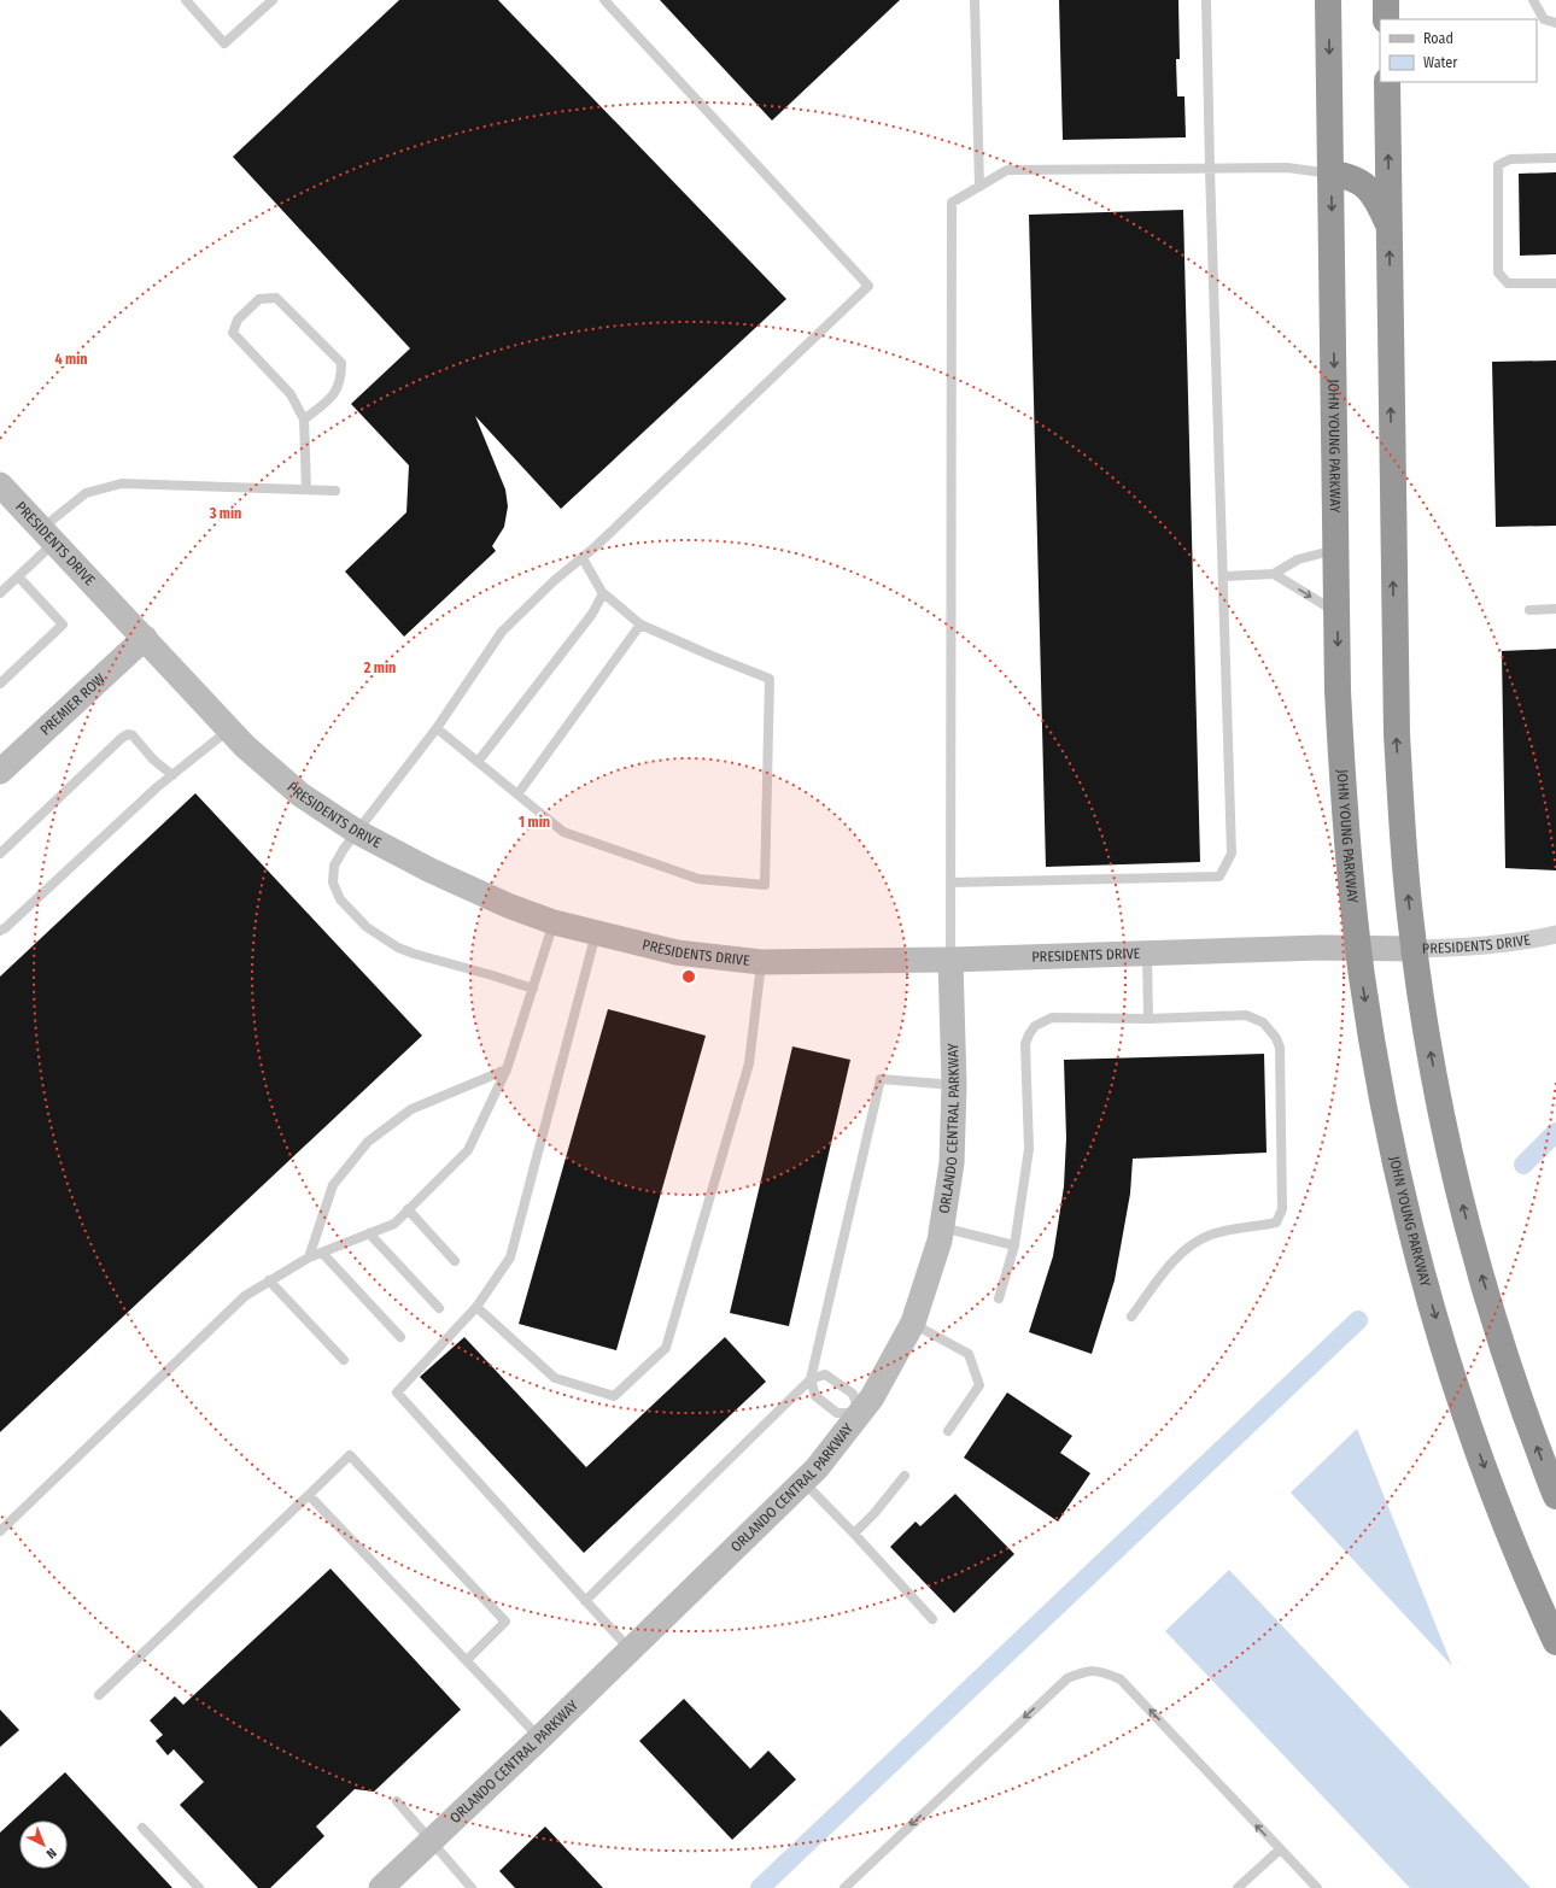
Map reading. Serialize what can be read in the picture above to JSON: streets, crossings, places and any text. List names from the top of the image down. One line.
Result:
{"streets":{"highway":["JOHN YOUNG PARKWAY"],"street":["PRESIDENTS DRIVE","PREMIER ROW","ORLANDO CENTRAL PARKWAY"]},"crossings":[["JOHN YOUNG PARKWAY","PRESIDENTS DRIVE"],["PRESIDENTS DRIVE","PREMIER ROW"],["PRESIDENTS DRIVE","ORLANDO CENTRAL PARKWAY"]],"legend":["Road","Water"],"north":"bottom right","rings":["4 min","3 min","2 min","1 min"]}
